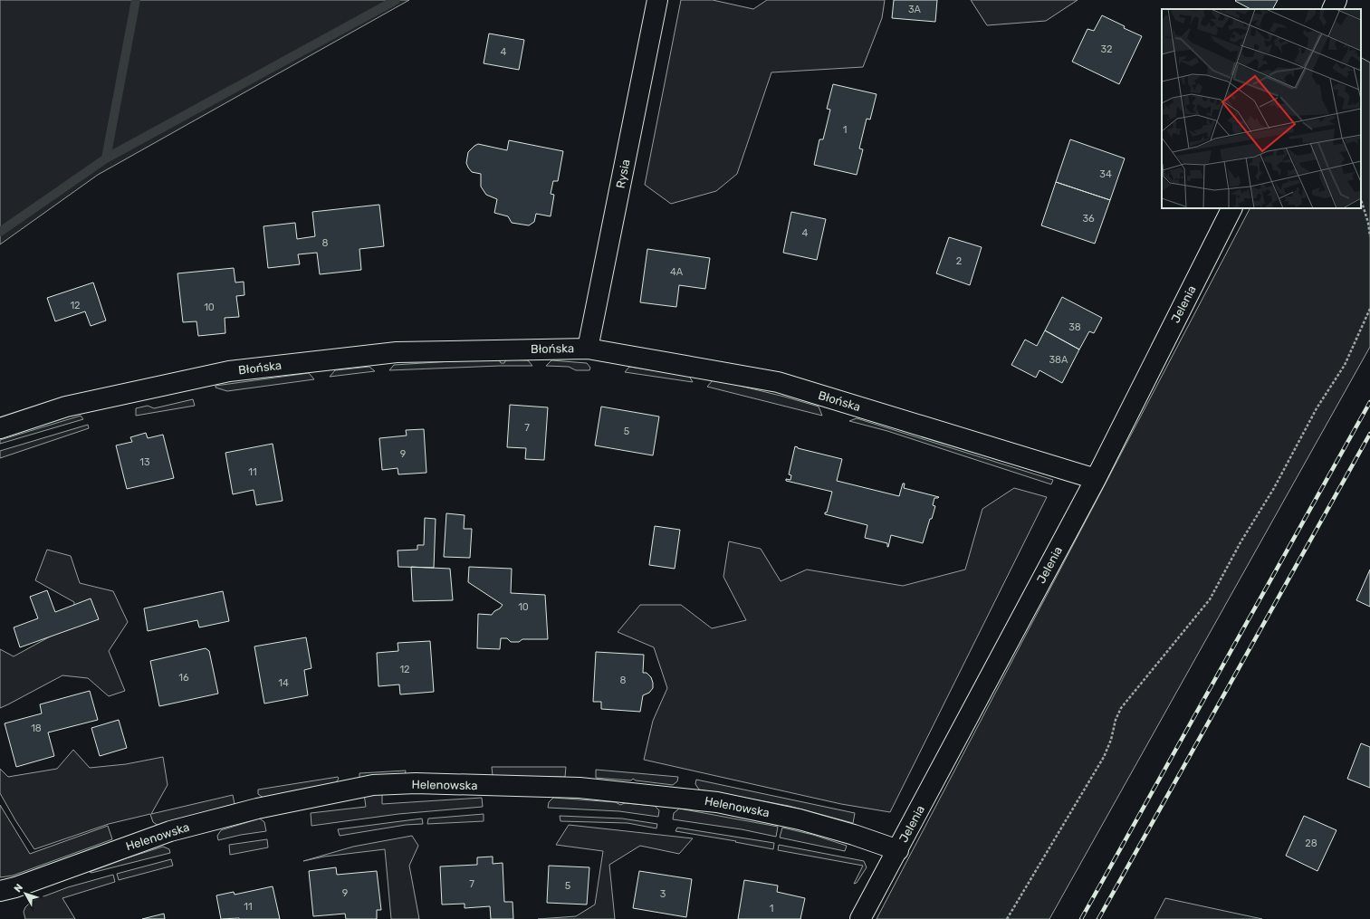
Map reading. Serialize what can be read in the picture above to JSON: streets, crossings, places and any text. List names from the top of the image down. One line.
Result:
{"streets":{"street":["Rysia","Jelenia","Błońska","Helenowska"]},"crossings":[["Rysia","Błońska"],["Jelenia","Błońska"],["Jelenia","Helenowska"]],"house_numbers":["3A","32","4","1","34","36","4","8","2","4A","12","10","38","38A","7","5","9","13","11","10","12","16","8","14","18","28","7","5","9","3","11","1"],"north":"top left"}
